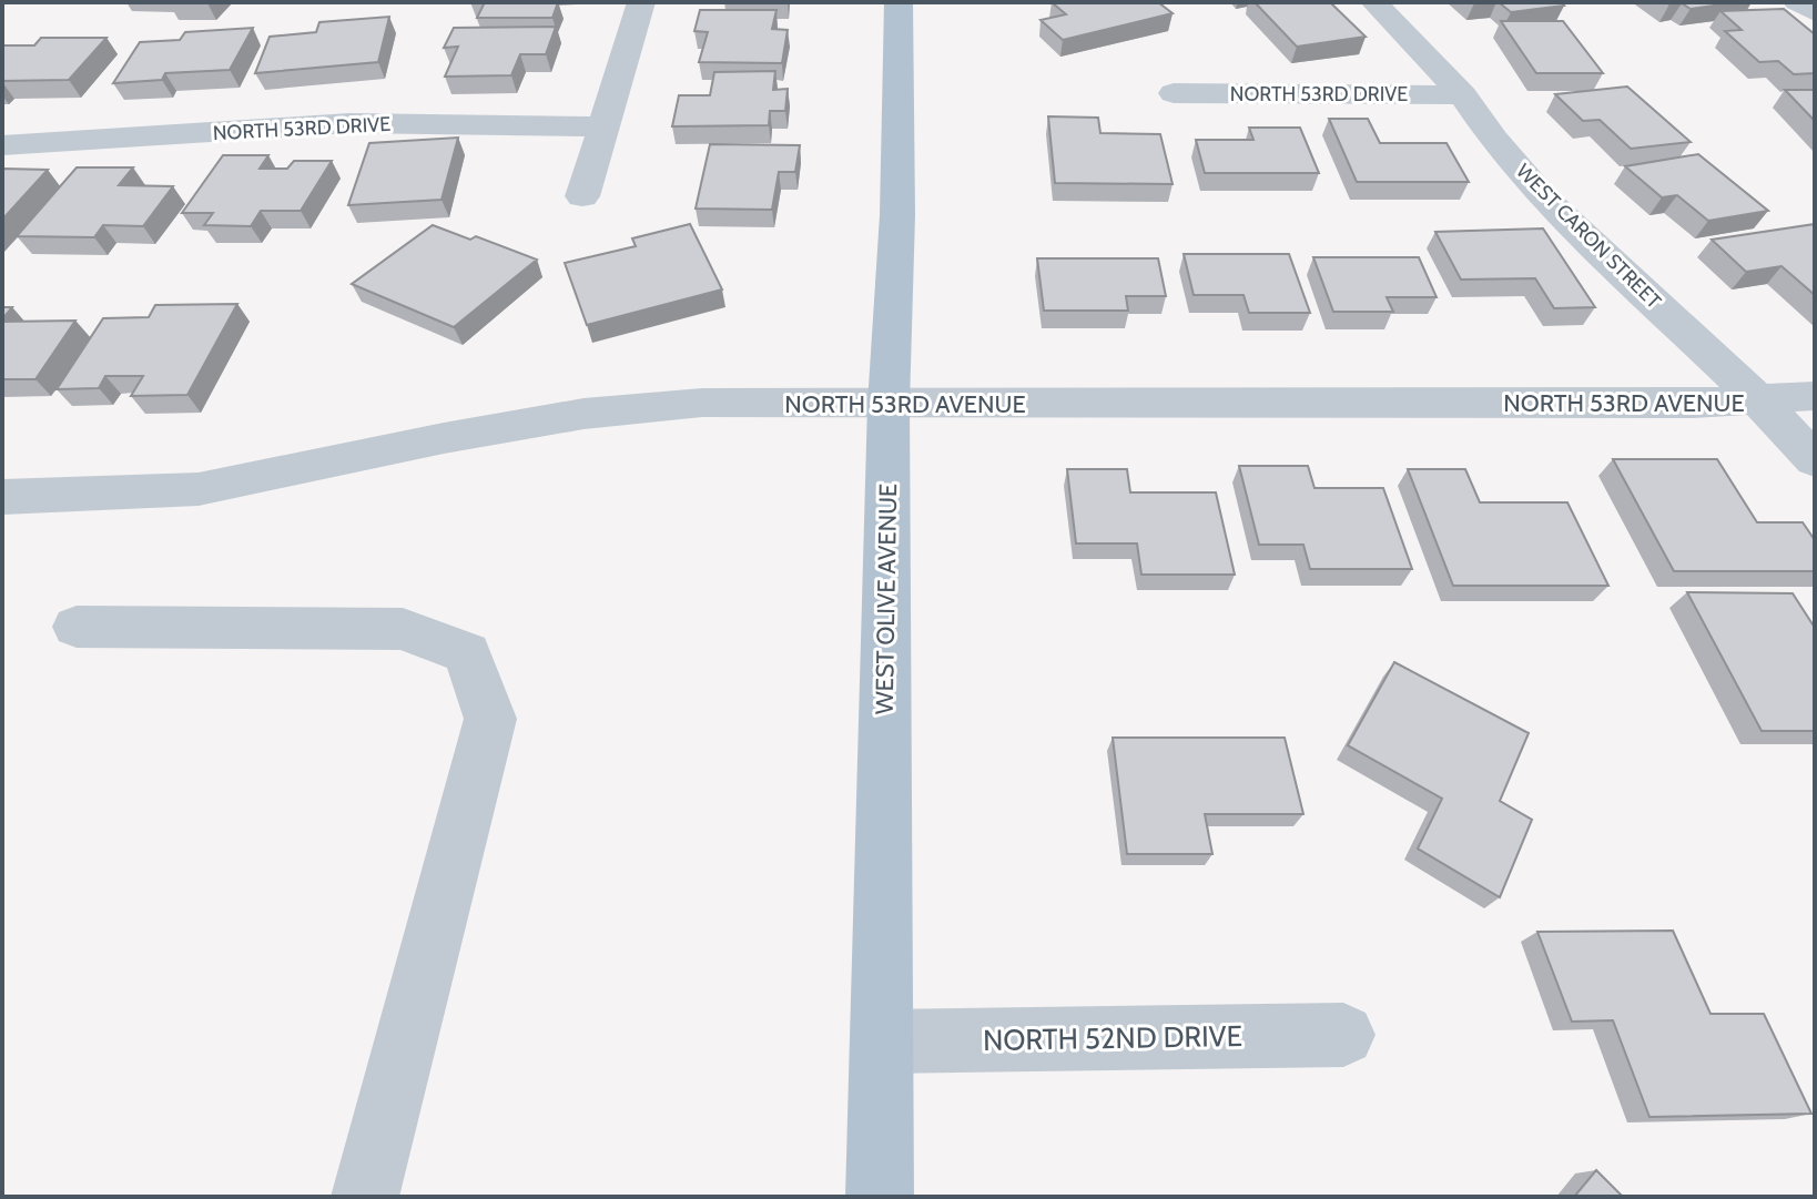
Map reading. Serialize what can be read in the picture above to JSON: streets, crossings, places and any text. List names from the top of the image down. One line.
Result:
{"streets":{"main road":["WEST OLIVE AVENUE"],"street":["NORTH 53RD DRIVE","WEST CARON STREET","NORTH 53RD AVENUE","NORTH 52ND DRIVE"]},"crossings":[["NORTH 53RD DRIVE","WEST CARON STREET"],["WEST CARON STREET","NORTH 53RD AVENUE"],["NORTH 53RD AVENUE","WEST OLIVE AVENUE"],["WEST OLIVE AVENUE","NORTH 52ND DRIVE"]]}
